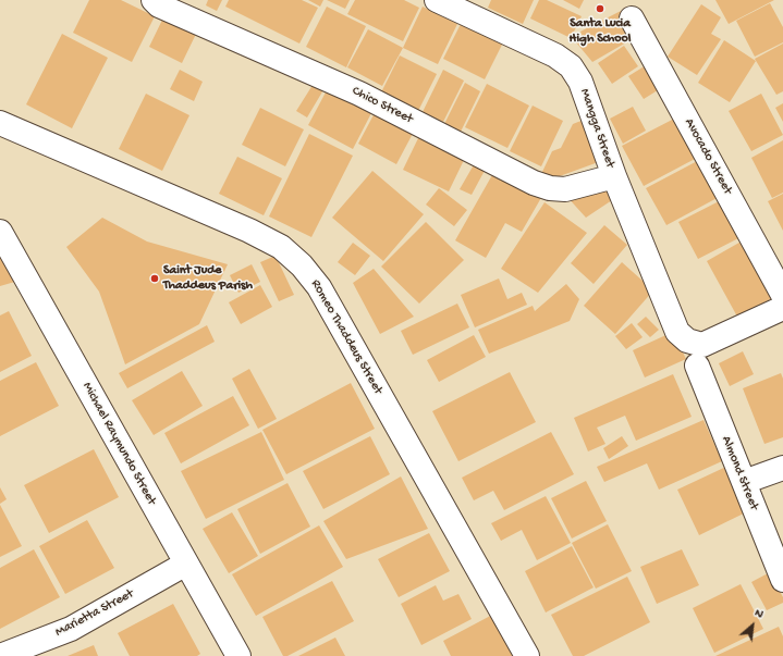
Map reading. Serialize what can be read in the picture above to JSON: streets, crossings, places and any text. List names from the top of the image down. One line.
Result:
{"streets":{"street":["Chico Street","Mangga Street","Avocado Street","Romeo Thaddeus Street","Michael Raymundo Street","Almond Street","Marietta Street"]},"crossings":[["Chico Street","Mangga Street"],["Michael Raymundo Street","Marietta Street"]],"places":["Santa Lucia High School","Saint Jude Thaddeus Parish"],"north":"top right"}
